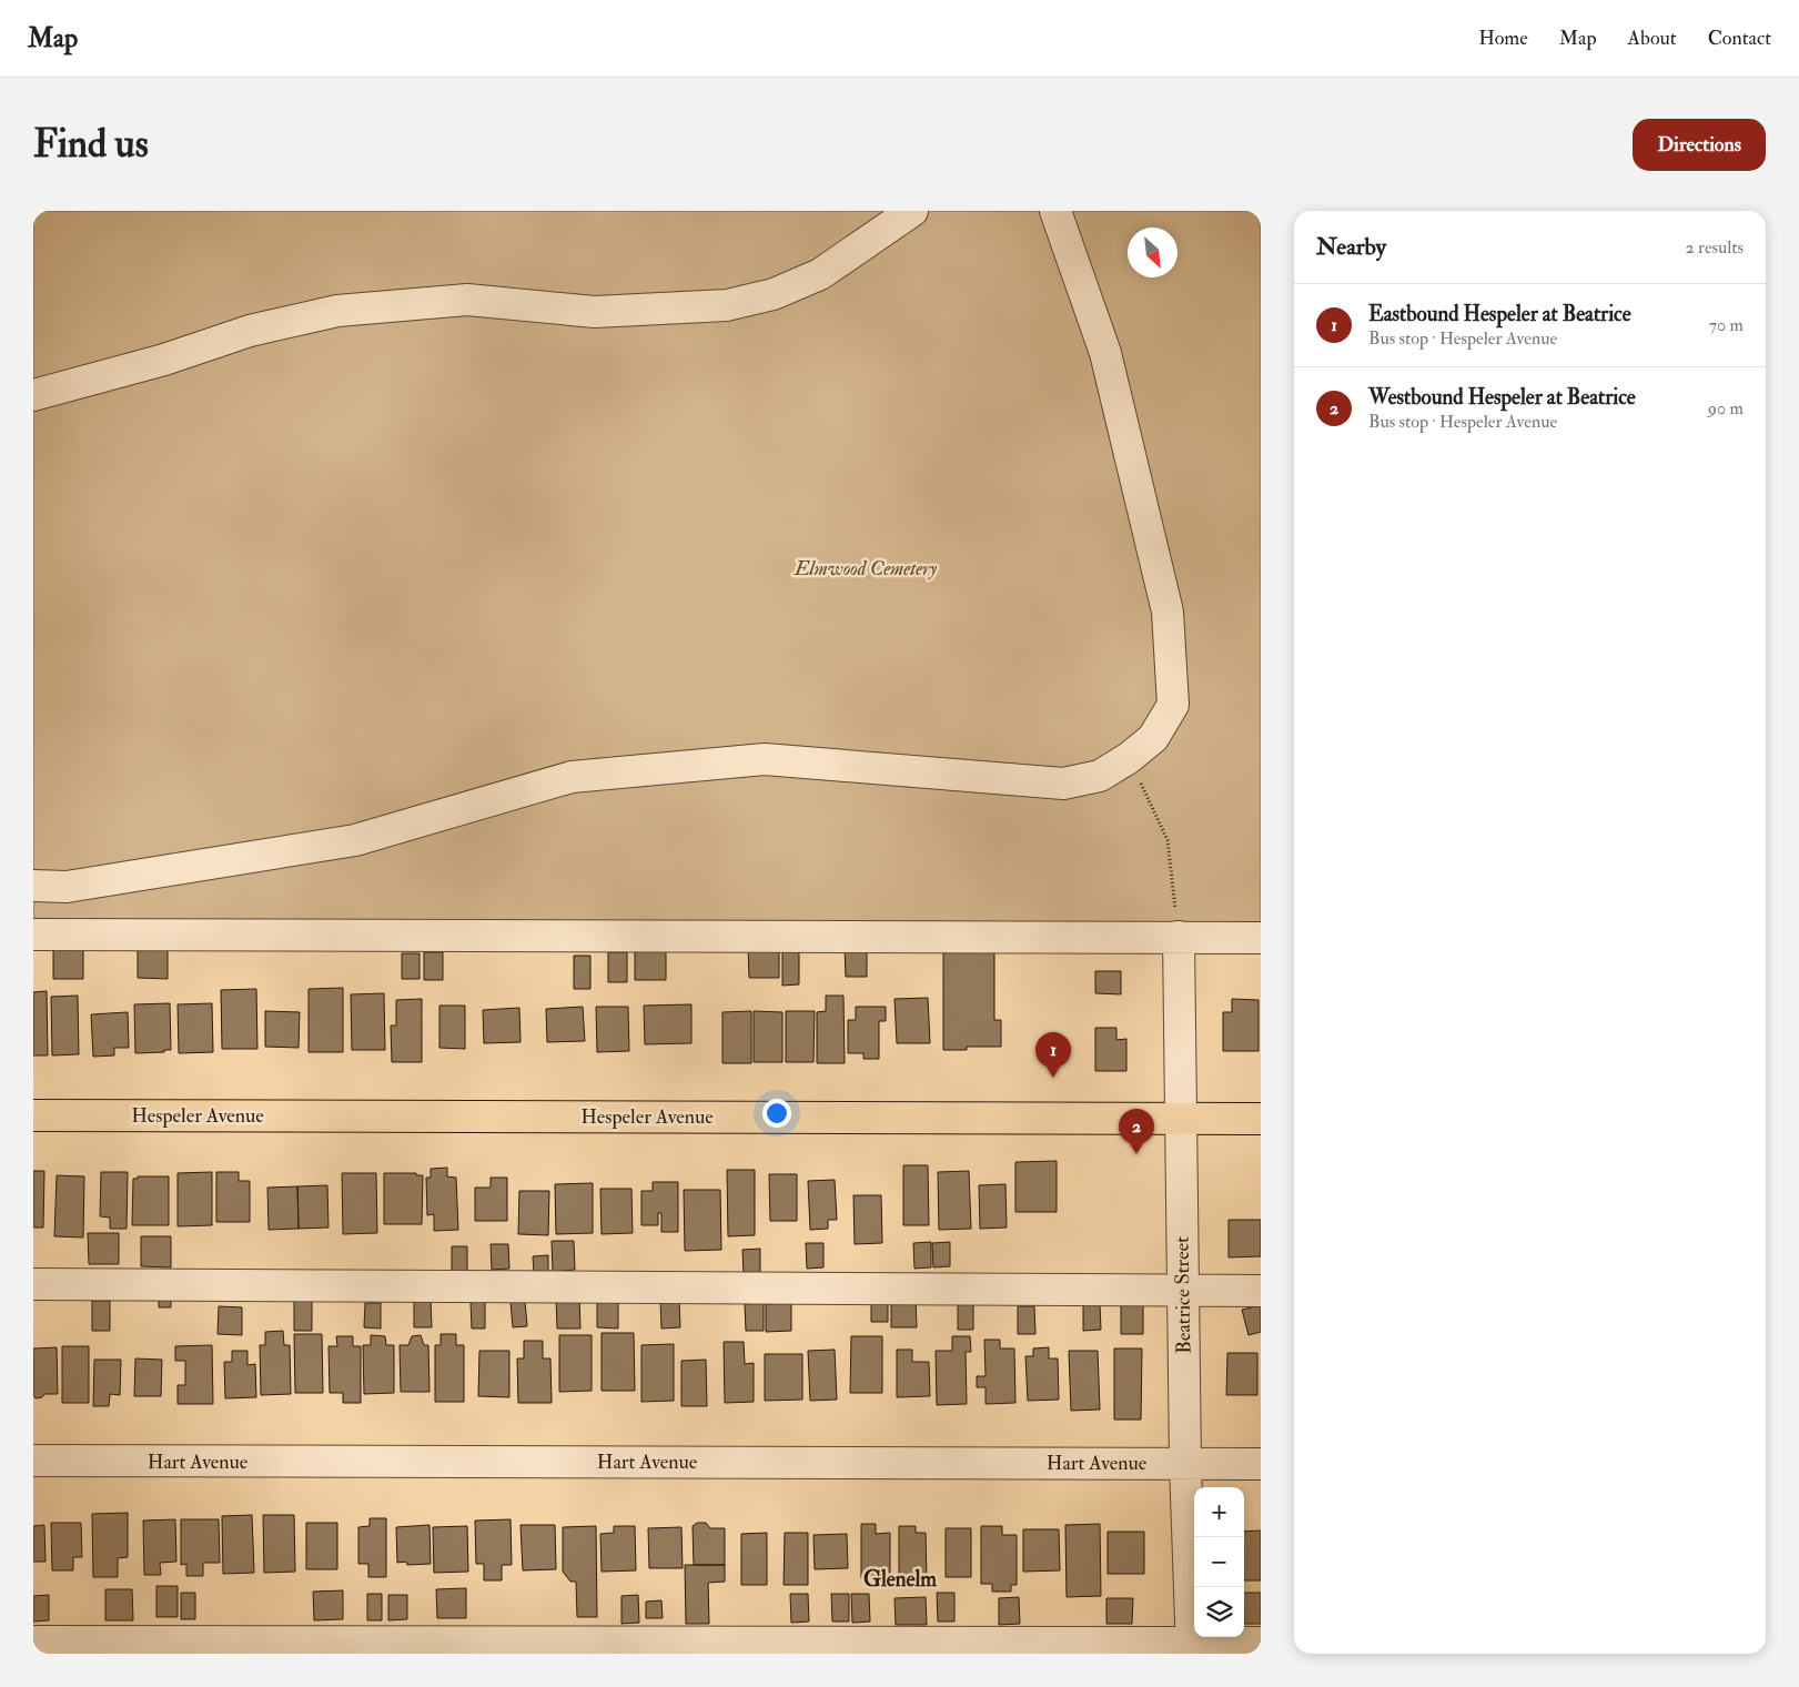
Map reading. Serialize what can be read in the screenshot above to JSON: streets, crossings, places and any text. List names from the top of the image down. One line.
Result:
{"streets":{"main road":["Hespeler Avenue"],"street":["Beatrice Street","Hart Avenue"]},"crossings":[["Hespeler Avenue","Beatrice Street"],["Beatrice Street","Hart Avenue"]],"districts":["Glenelm"],"parks":["Elmwood Cemetery"],"north":"bottom right","page":{"header":"Map","nav":["Home","Map","About","Contact"],"buttons":"Directions","title":"Find us","heading":["Nearby","2 results"],"list":[{"mark":"1","name":"Eastbound Hespeler at Beatrice","note":"Bus stop · Hespeler Avenue","value":"70 m"},{"mark":"2","name":"Westbound Hespeler at Beatrice","note":"Bus stop · Hespeler Avenue","value":"90 m"}],"pins":["1","2"],"map_buttons":["+","−"]}}
